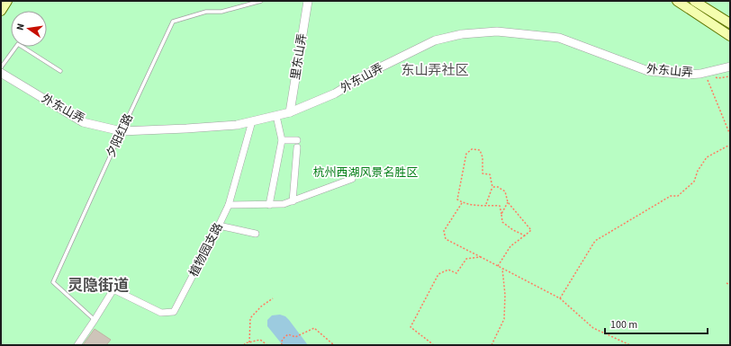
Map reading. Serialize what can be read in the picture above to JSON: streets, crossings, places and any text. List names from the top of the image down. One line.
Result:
{"streets":{"street":["里东山弄","外东山弄","植物园支路"],"lane":["夕阳红路"]},"crossings":[["里东山弄","外东山弄"],["外东山弄","夕阳红路"],["外东山弄","植物园支路"],["夕阳红路","植物园支路"]],"districts":["东山弄社区","灵隐街道"],"parks":["杭州西湖风景名胜区"],"scale_bar":"100 m","north":"left"}
